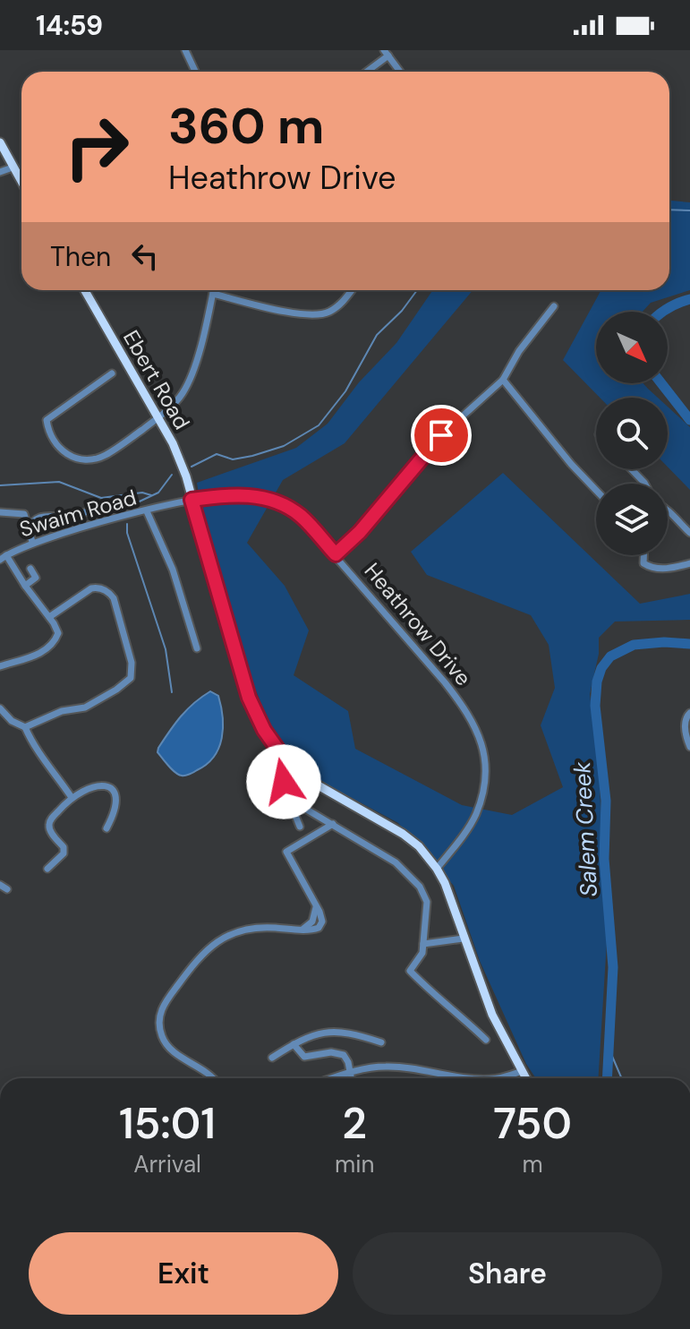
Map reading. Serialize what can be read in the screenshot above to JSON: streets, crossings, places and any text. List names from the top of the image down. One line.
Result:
{"streets":{"main road":["Ebert Road"],"street":["Swaim Road","Heathrow Drive"]},"crossings":[["Ebert Road","Heathrow Drive"],["Swaim Road","Heathrow Drive"]],"water":["Salem Creek"],"north":"bottom right","page":{"status":"14:59","turn":["360 m","Heathrow Drive"],"then":"Then","eta":["15:01","Arrival","2","min","750","m"],"buttons":["Exit","Share"]}}
